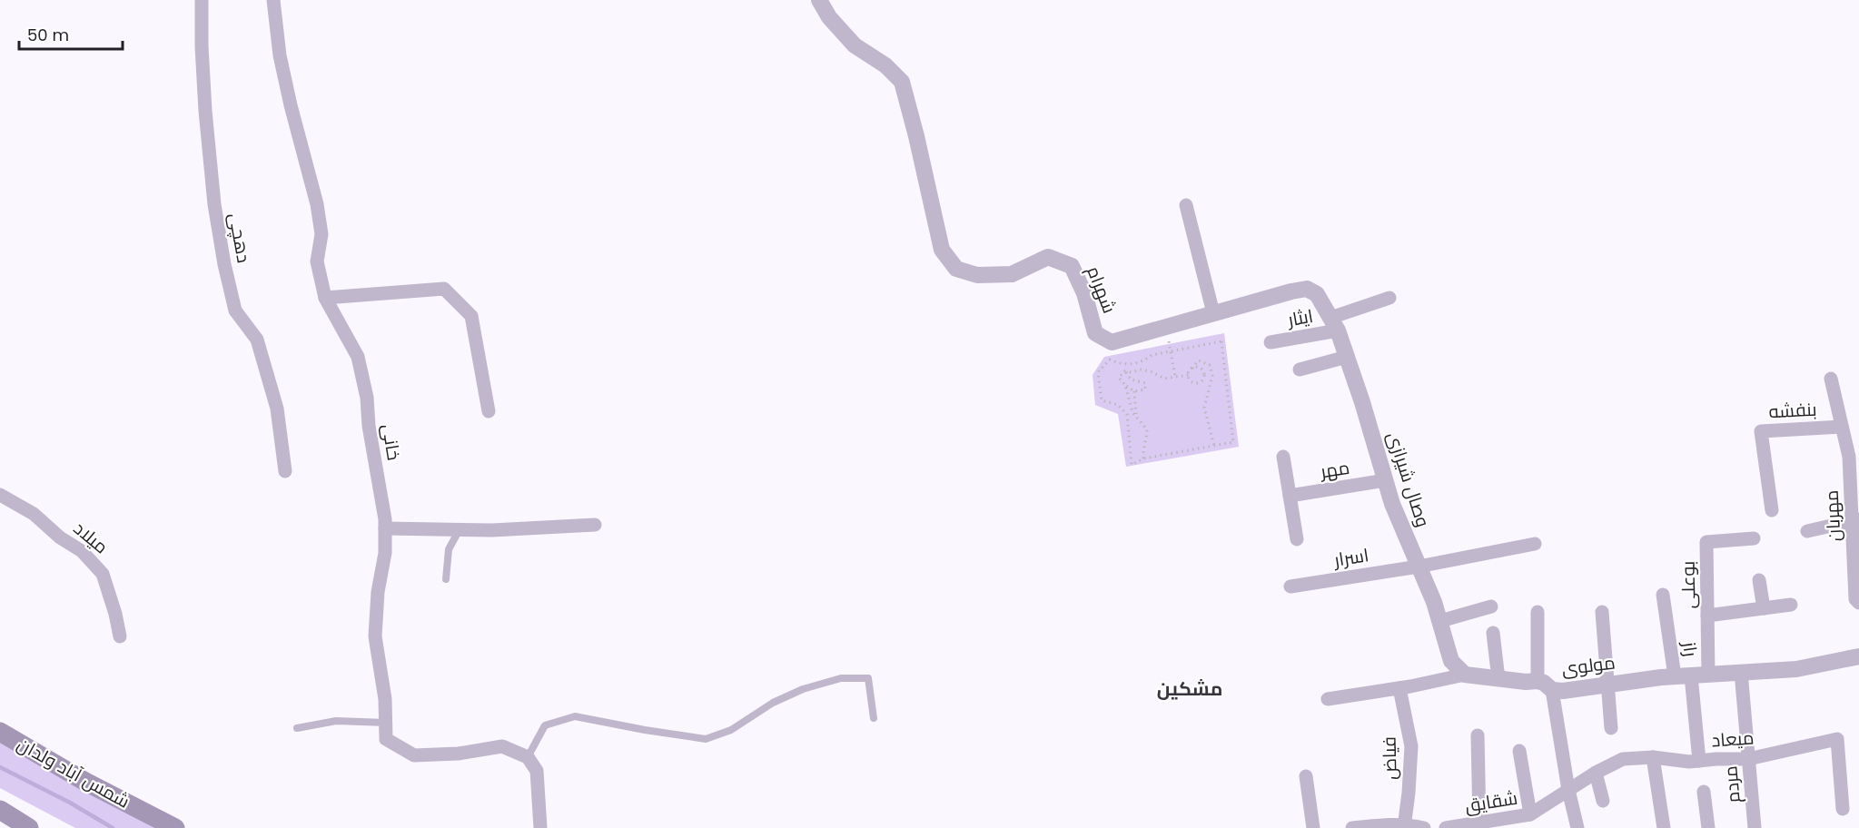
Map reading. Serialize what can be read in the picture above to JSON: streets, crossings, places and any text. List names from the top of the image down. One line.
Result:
{"streets":{"main road":["شمس آباد ولدان"],"street":["دهچی","شهرام","ایثار","بنفشه","خانی","مهر","وصال شیرازی","مهربان","میلاد","اسرار","بوعلی","راز","مولوی","میعاد","فیاض","مردم","شقایق"]},"crossings":[["شهرام","وصال شیرازی"],["ایثار","وصال شیرازی"],["بنفشه","مهربان"],["مهر","وصال شیرازی"],["وصال شیرازی","اسرار"],["وصال شیرازی","مولوی"],["بوعلی","مولوی"],["راز","مولوی"],["راز","میعاد"],["مولوی","فیاض"],["مولوی","مردم"],["میعاد","مردم"],["میعاد","شقایق"]],"districts":["مشکین"],"scale_bar":"50 m"}
